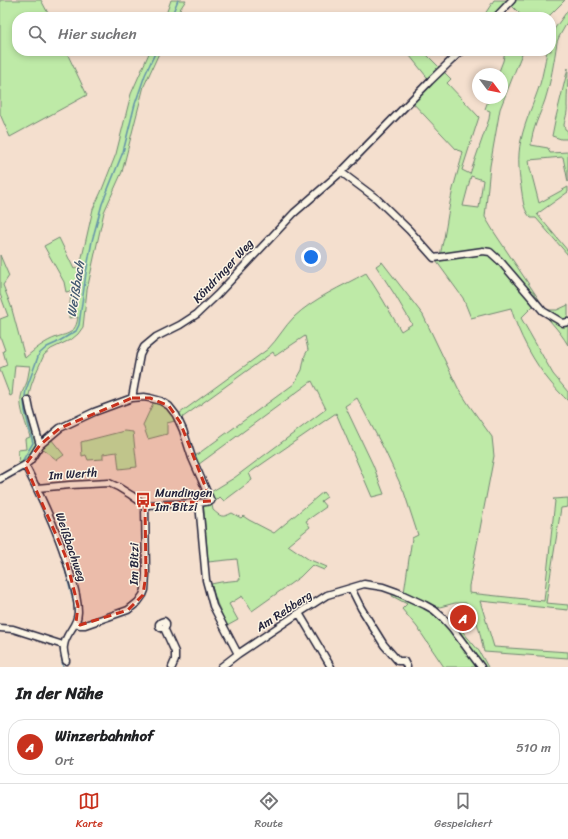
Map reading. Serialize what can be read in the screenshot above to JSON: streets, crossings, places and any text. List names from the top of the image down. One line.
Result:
{"streets":{"street":["Köndringer Weg","Im Werth","Weißbachweg","Im Bitzi","Am Rebberg"]},"crossings":[["Im Werth","Weißbachweg"],["Im Werth","Im Bitzi"],["Weißbachweg","Im Bitzi"]],"water":["Weißbach"],"places":{"bus stop":["Mundingen Im Bitzi"]},"north":"bottom right","page":{"search":"Hier suchen","pins":"A","heading":"In der Nähe","list":[{"mark":"A","name":"Winzerbahnhof","note":"Ort","value":"510 m"}],"nav":["Karte","Route","Gespeichert"]}}
